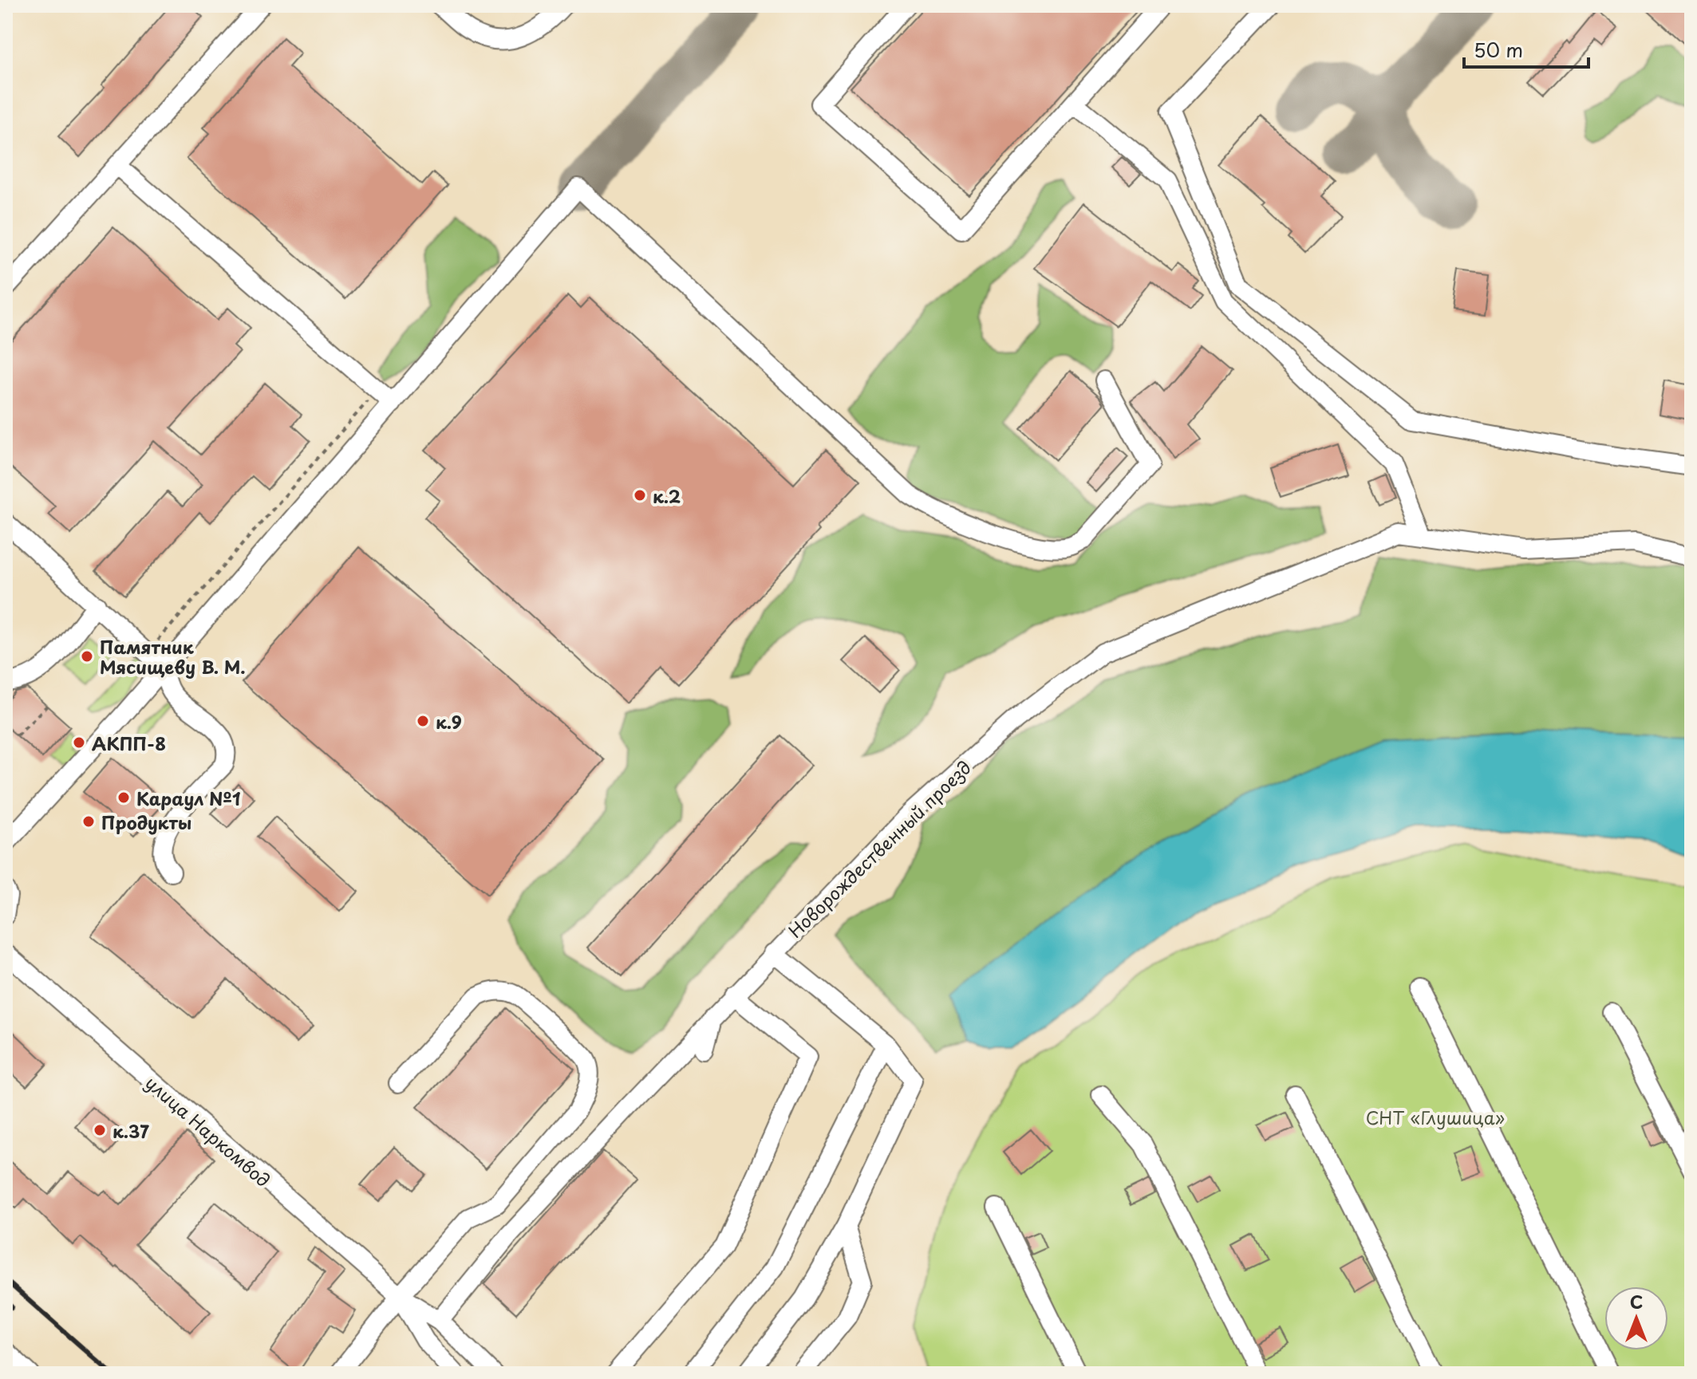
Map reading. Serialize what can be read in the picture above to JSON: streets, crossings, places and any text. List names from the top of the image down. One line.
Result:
{"streets":{"street":["Новорождественный проезд","улица Наркомвод"]},"parks":["СНТ «Глушица»"],"places":["к.2","Памятник Мясищеву В. М.","к.9","АКПП-8","Караул №1","Продукты","к.37"],"scale_bar":"50 m","north":"top"}
